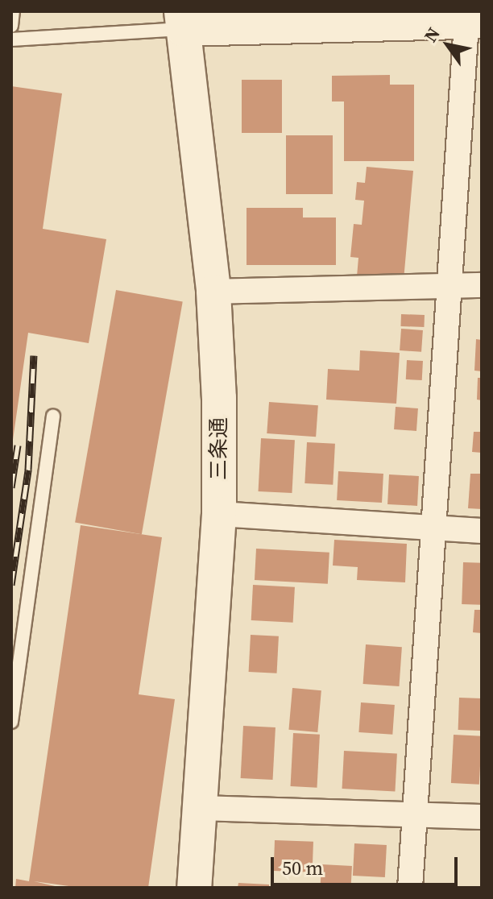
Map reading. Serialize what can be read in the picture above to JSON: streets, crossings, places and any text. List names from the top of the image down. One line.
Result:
{"streets":{"street":["三条通"]},"scale_bar":"50 m","north":"top left"}
